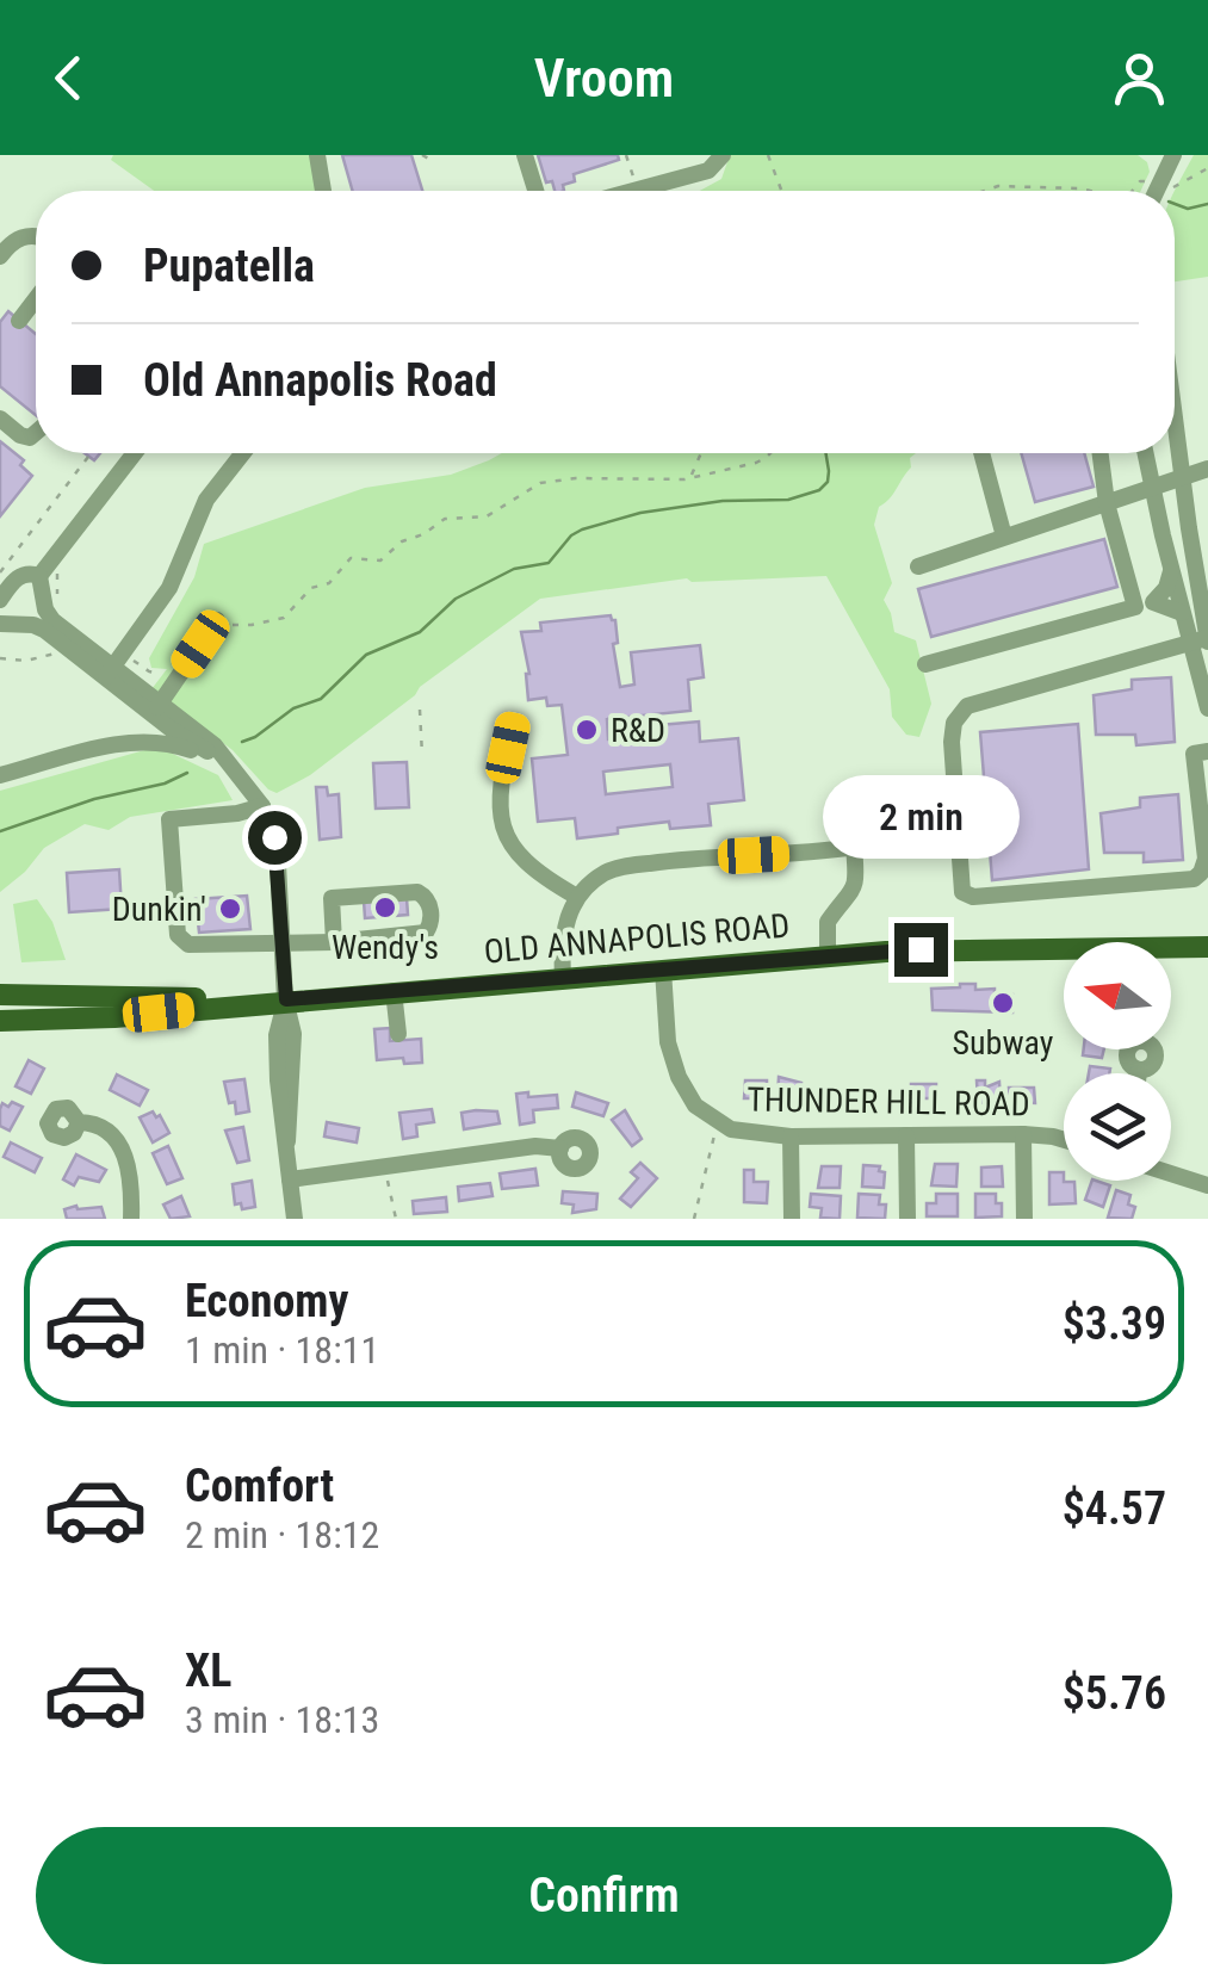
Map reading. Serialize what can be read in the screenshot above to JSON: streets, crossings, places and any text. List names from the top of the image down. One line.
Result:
{"streets":{"main road":["OLD ANNAPOLIS ROAD"],"street":["THUNDER HILL ROAD"]},"crossings":[["OLD ANNAPOLIS ROAD","THUNDER HILL ROAD"]],"places":["R&D","Wendy's","Dunkin'","Subway"],"north":"left","page":{"header":"Vroom","banner":["Pupatella","Old Annapolis Road"],"bubble":"2 min","list":[{"name":"Economy","note":"1 min · 18:11","value":"$3.39"},{"name":"Comfort","note":"2 min · 18:12","value":"$4.57"},{"name":"XL","note":"3 min · 18:13","value":"$5.76"}],"buttons":"Confirm"}}
